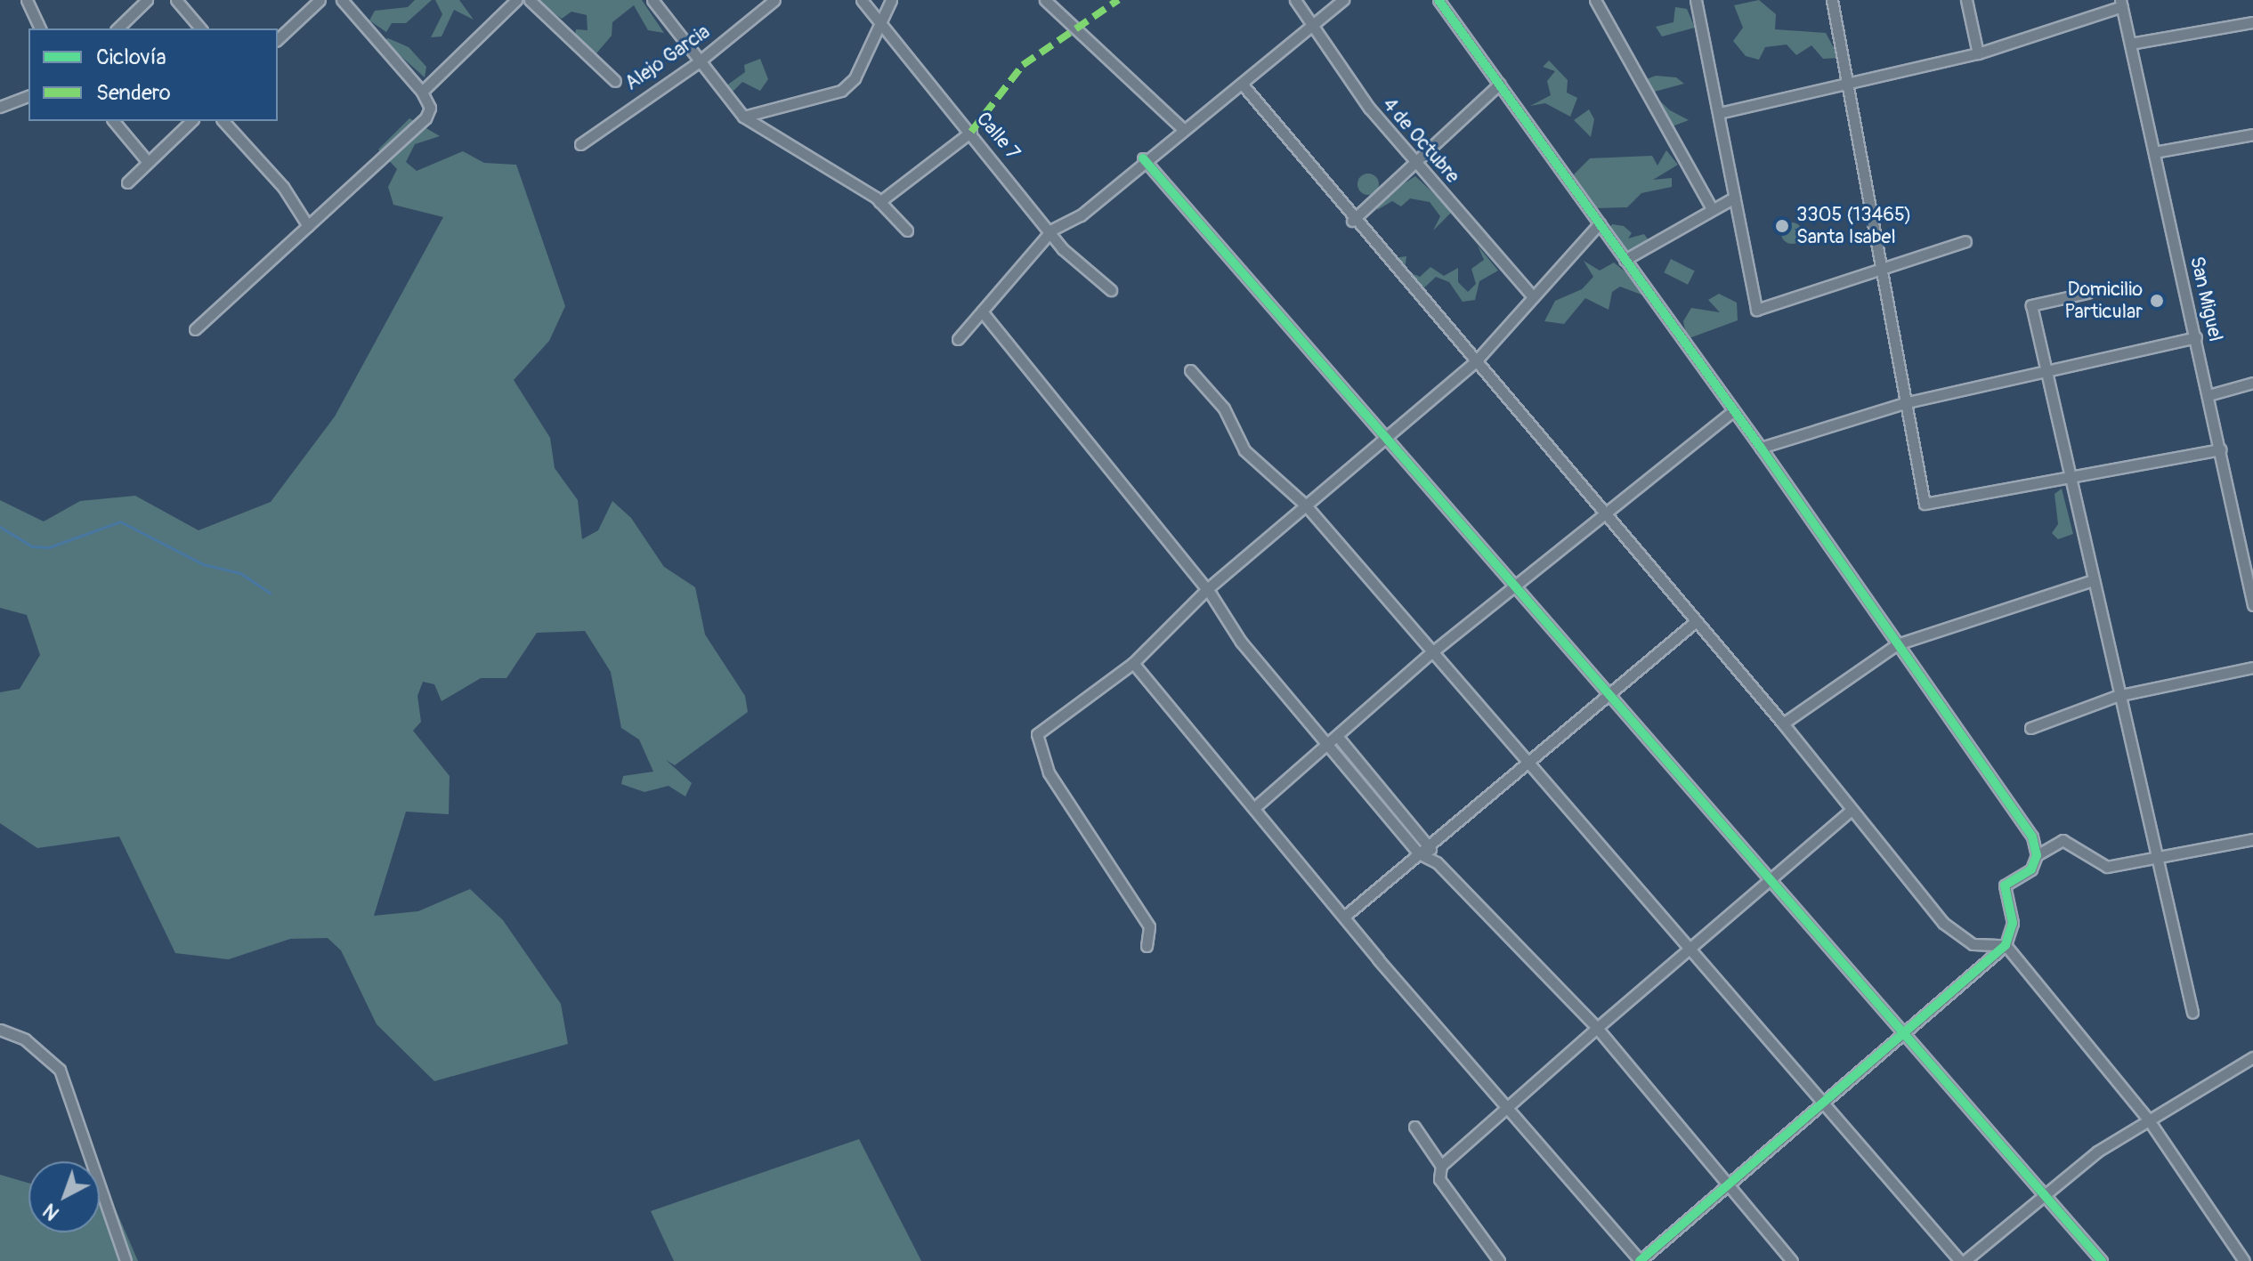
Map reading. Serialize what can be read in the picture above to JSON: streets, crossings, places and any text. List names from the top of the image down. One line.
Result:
{"streets":{"street":["Alejo Garcia","Calle 7","4 de Octubre","San Miguel"]},"places":["3305 (13465) Santa Isabel","Domicilio Particular"],"legend":["Ciclovía","Sendero"],"north":"bottom left"}
